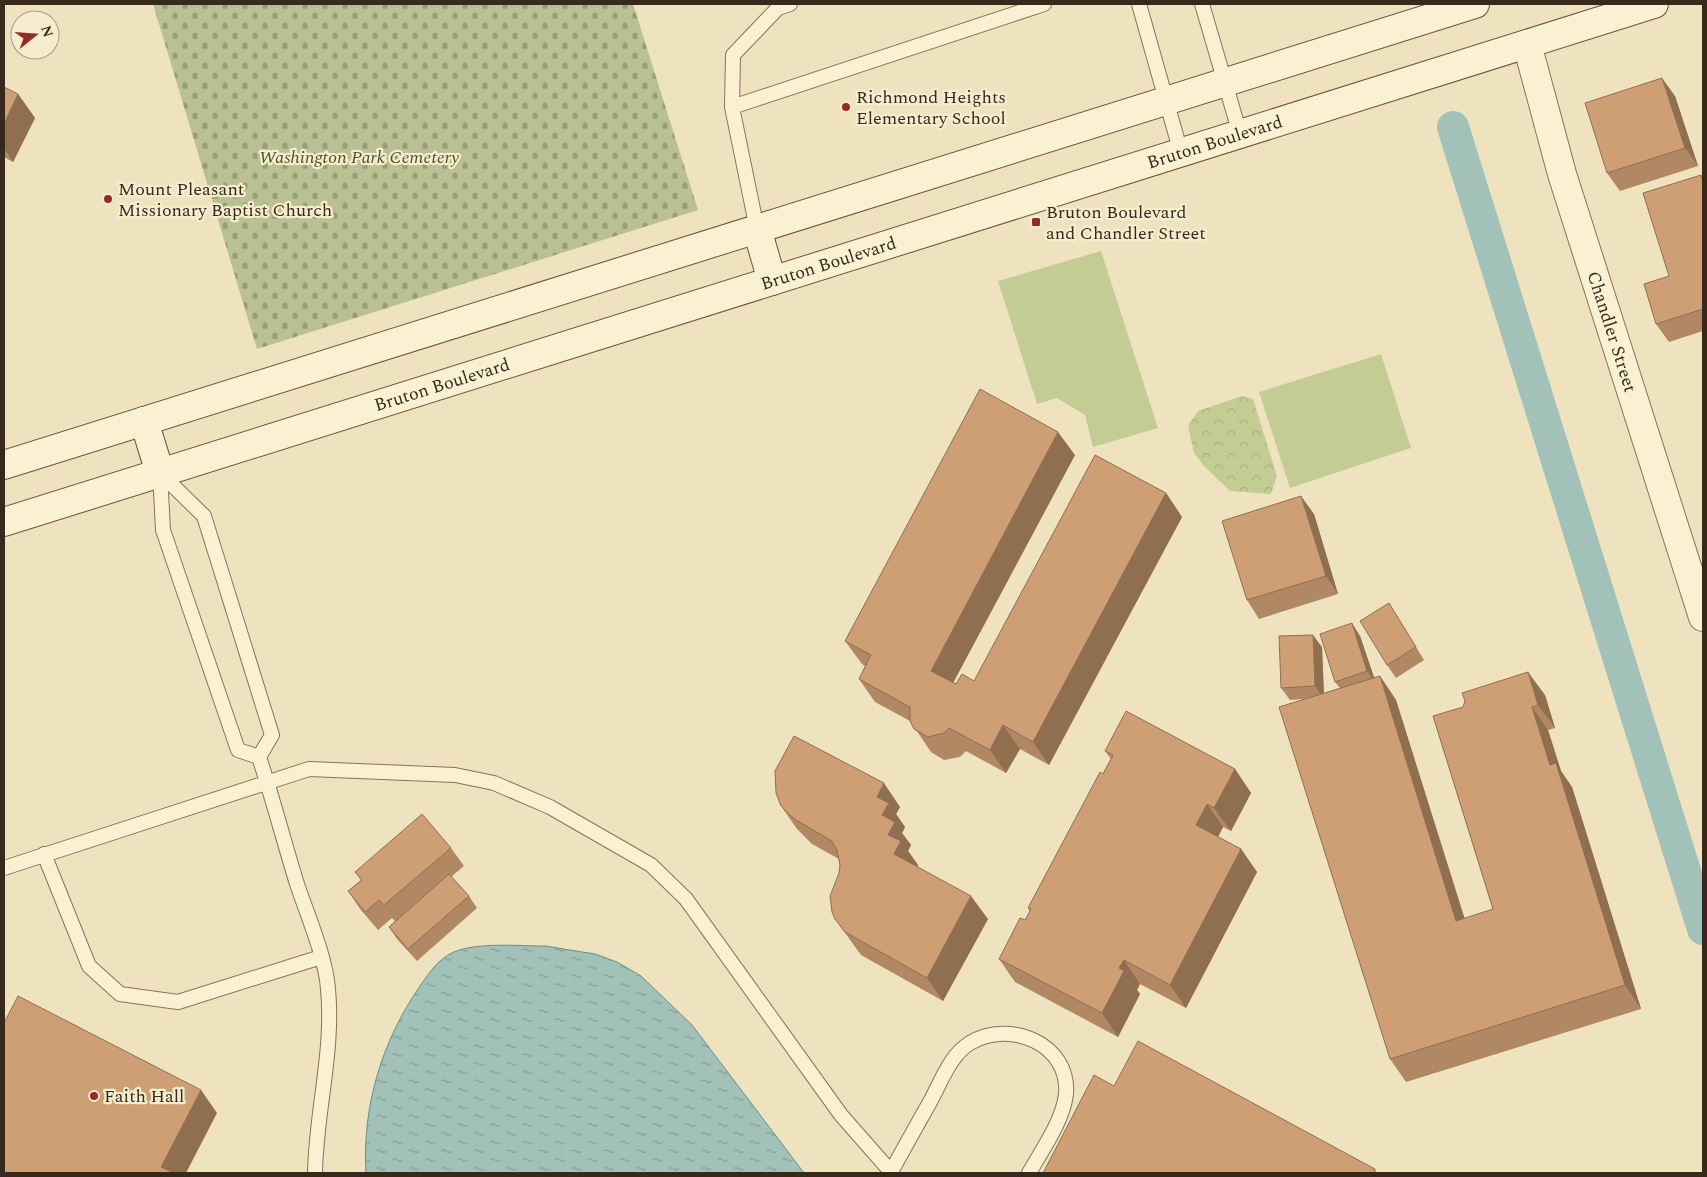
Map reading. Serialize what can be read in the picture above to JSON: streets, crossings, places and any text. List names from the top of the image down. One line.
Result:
{"streets":{"street":["Bruton Boulevard","Chandler Street"]},"crossings":[["Bruton Boulevard","Chandler Street"]],"parks":["Washington Park Cemetery"],"places":{"other":["Richmond Heights Elementary School","Mount Pleasant Missionary Baptist Church","Faith Hall"],"transit":["Bruton Boulevard and Chandler Street"]},"north":"right"}
